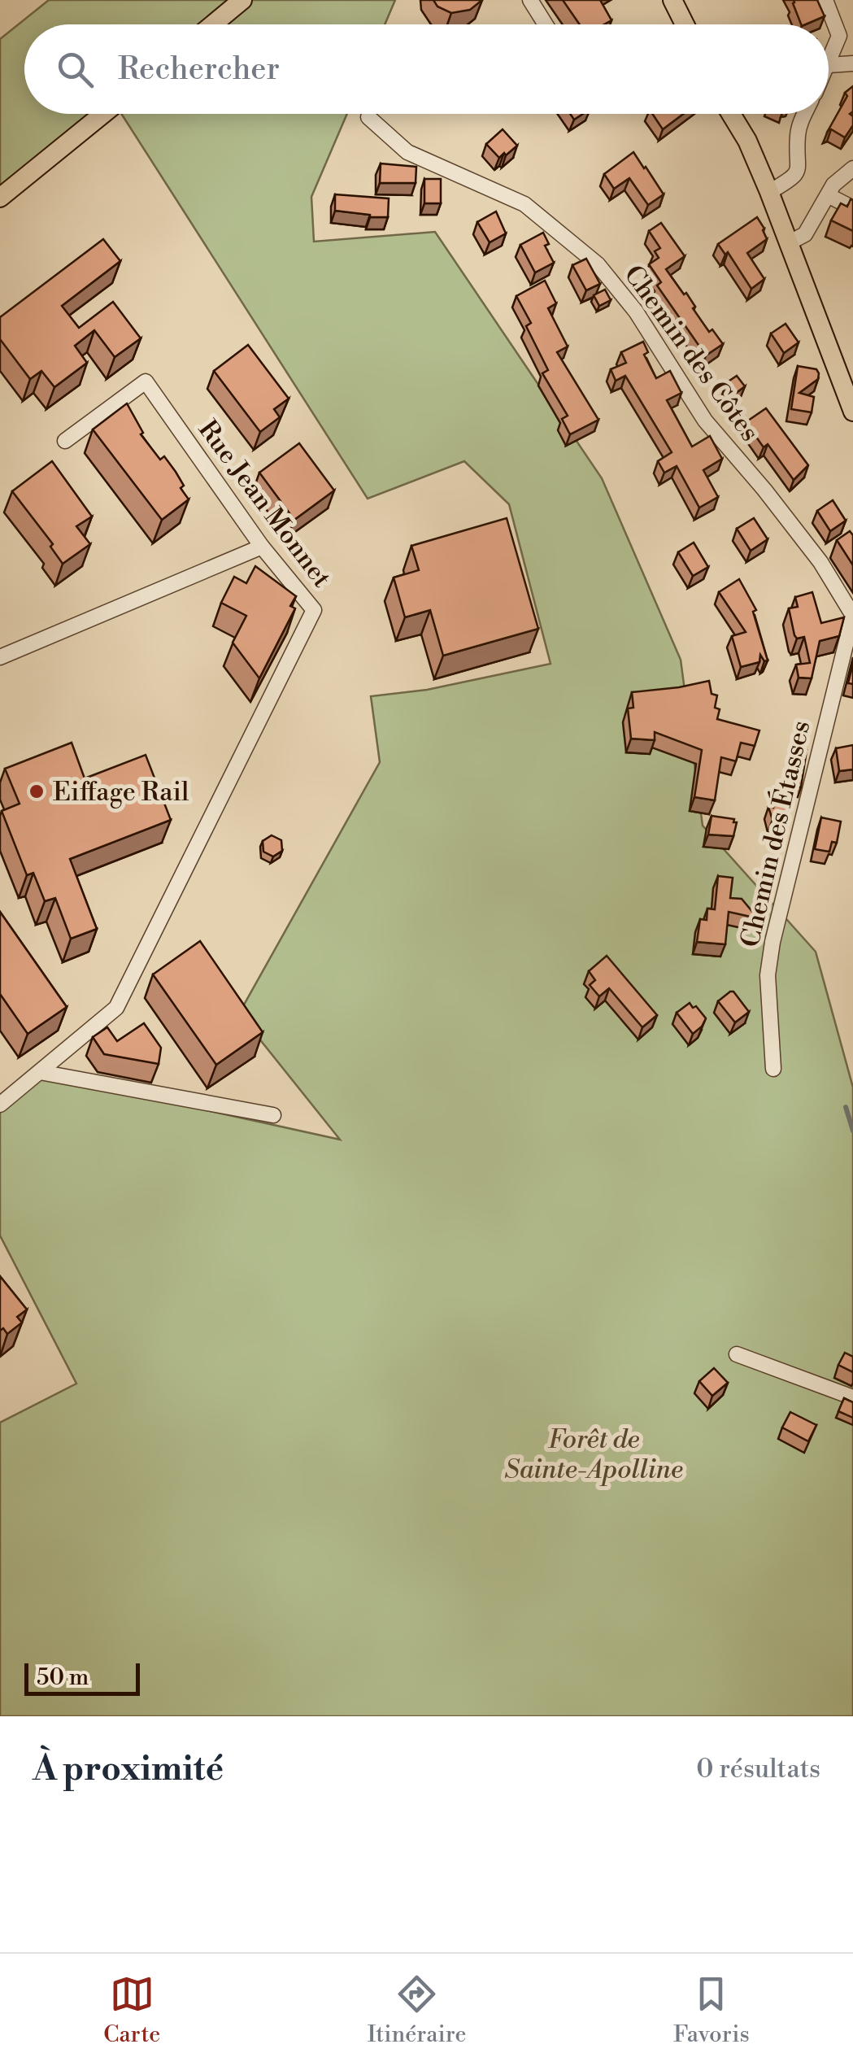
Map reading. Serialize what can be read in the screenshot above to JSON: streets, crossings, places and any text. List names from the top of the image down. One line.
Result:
{"streets":{"street":["Chemin des Côtes","Rue Jean Monnet","Chemin des Étasses"]},"crossings":[["Chemin des Côtes","Chemin des Étasses"]],"parks":["Forêt de Sainte-Apolline"],"places":["Eiffage Rail"],"scale_bar":"50 m","page":{"search":"Rechercher","scale":"50 m","heading":["À proximité","0 résultats"],"nav":["Carte","Itinéraire","Favoris"]}}
